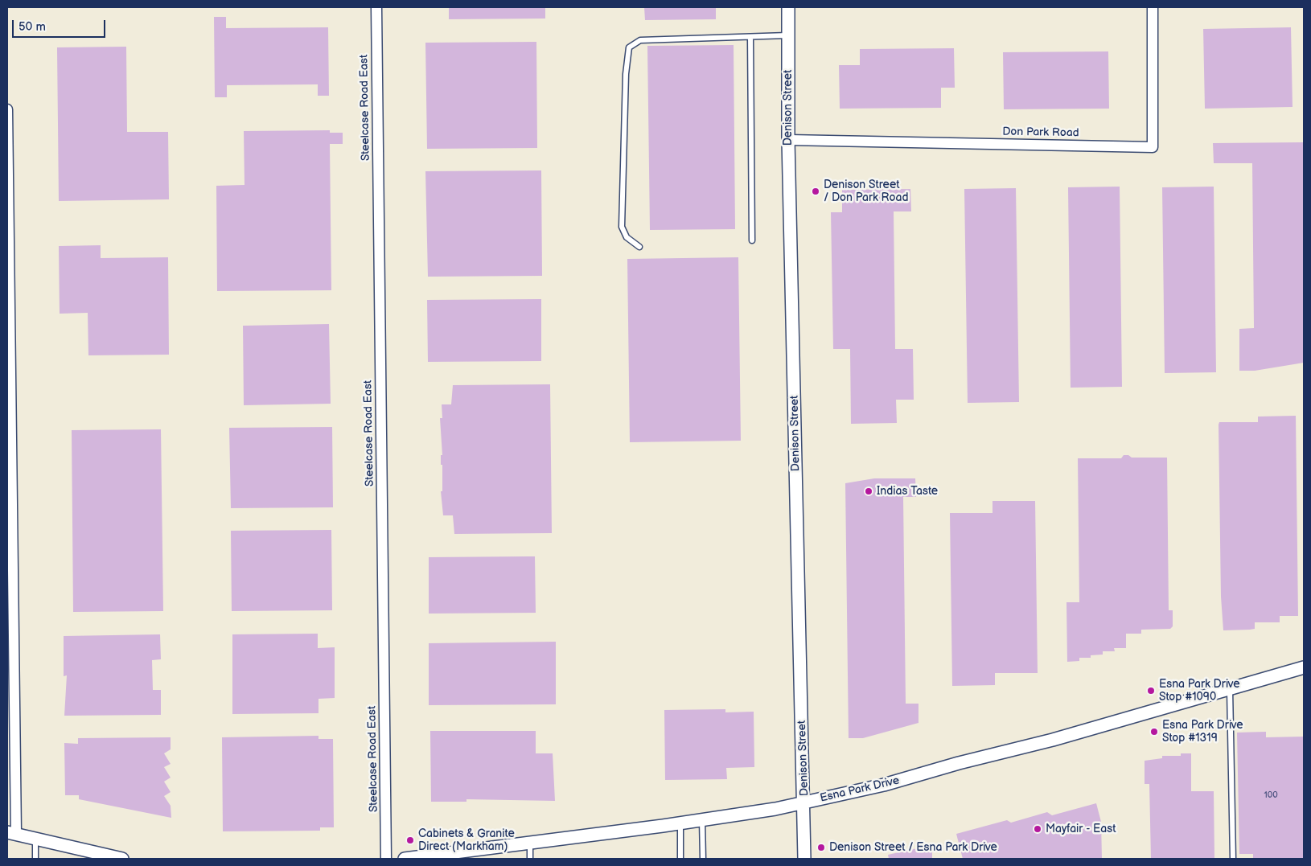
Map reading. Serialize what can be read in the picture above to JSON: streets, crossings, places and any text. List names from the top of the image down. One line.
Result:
{"streets":{"street":["Steelcase Road East","Denison Street","Don Park Road","Esna Park Drive"]},"crossings":[["Denison Street","Don Park Road"],["Denison Street","Esna Park Drive"]],"places":["Denison Street / Don Park Road","Indias Taste","Esna Park Drive Stop #1090","Esna Park Drive Stop #1319","Mayfair - East","Cabinets & Granite Direct (Markham)","Denison Street / Esna Park Drive"],"house_numbers":["100"],"scale_bar":"50 m"}
